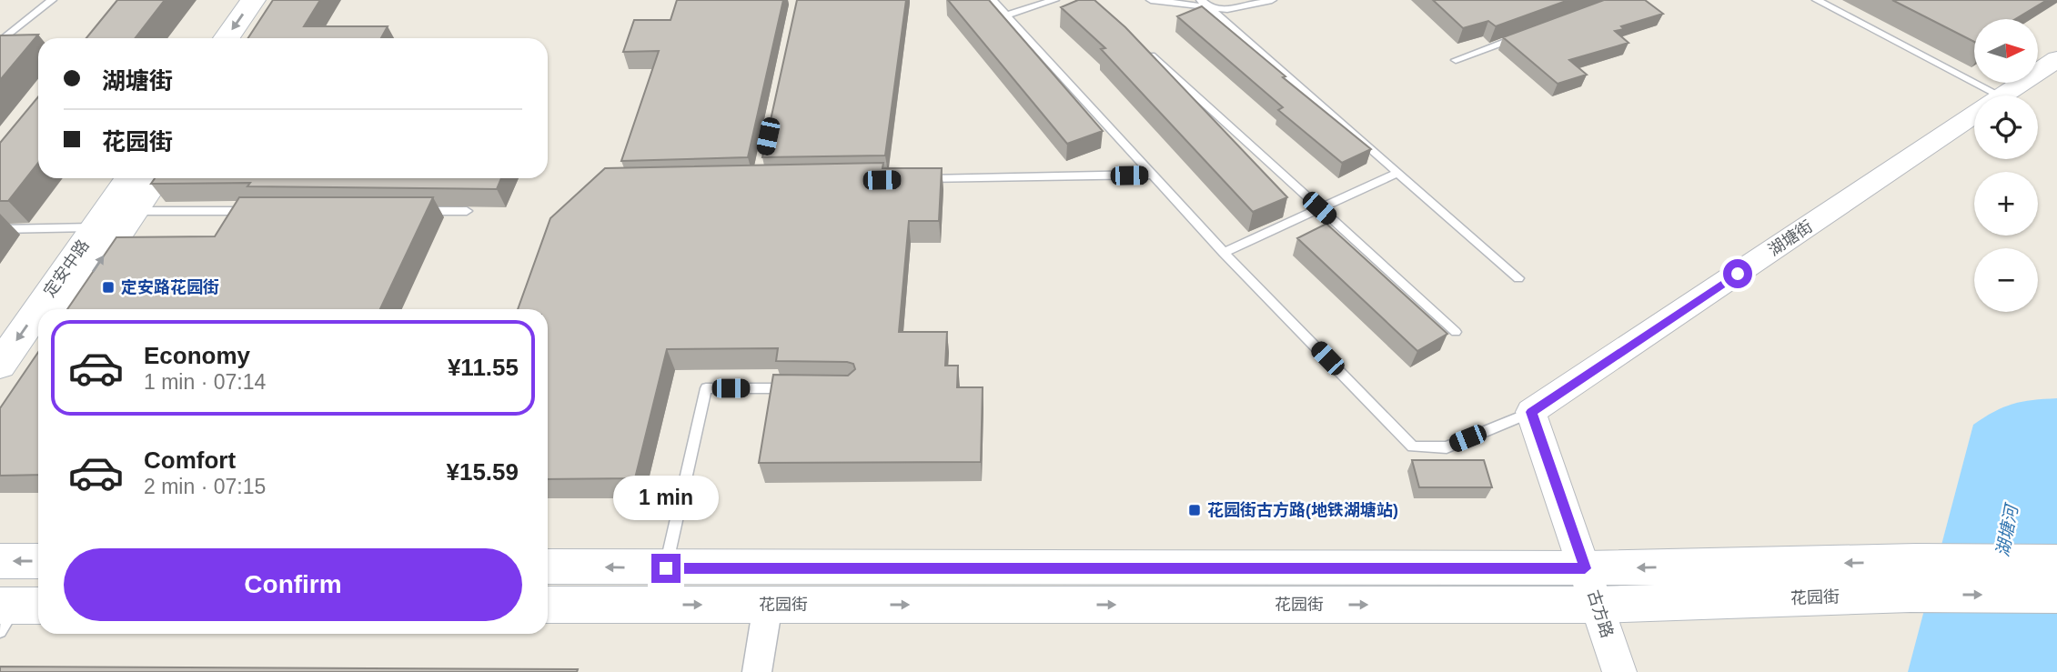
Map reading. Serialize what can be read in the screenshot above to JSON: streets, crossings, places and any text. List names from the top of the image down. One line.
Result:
{"streets":{"main road":["定安中路","花园街"],"street":["湖塘街","古方路"]},"crossings":[["湖塘街","古方路"],["花园街","古方路"]],"water":["湖塘河"],"places":{"transit":["定安路花园街","花园街古方路(地铁湖塘站)"]},"north":"right","page":{"map_buttons":["+","−"],"banner":["湖塘街","花园街"],"list":[{"name":"Economy","note":"1 min · 07:14","value":"¥11.55"},{"name":"Comfort","note":"2 min · 07:15","value":"¥15.59"}],"bubble":"1 min","buttons":"Confirm"}}
